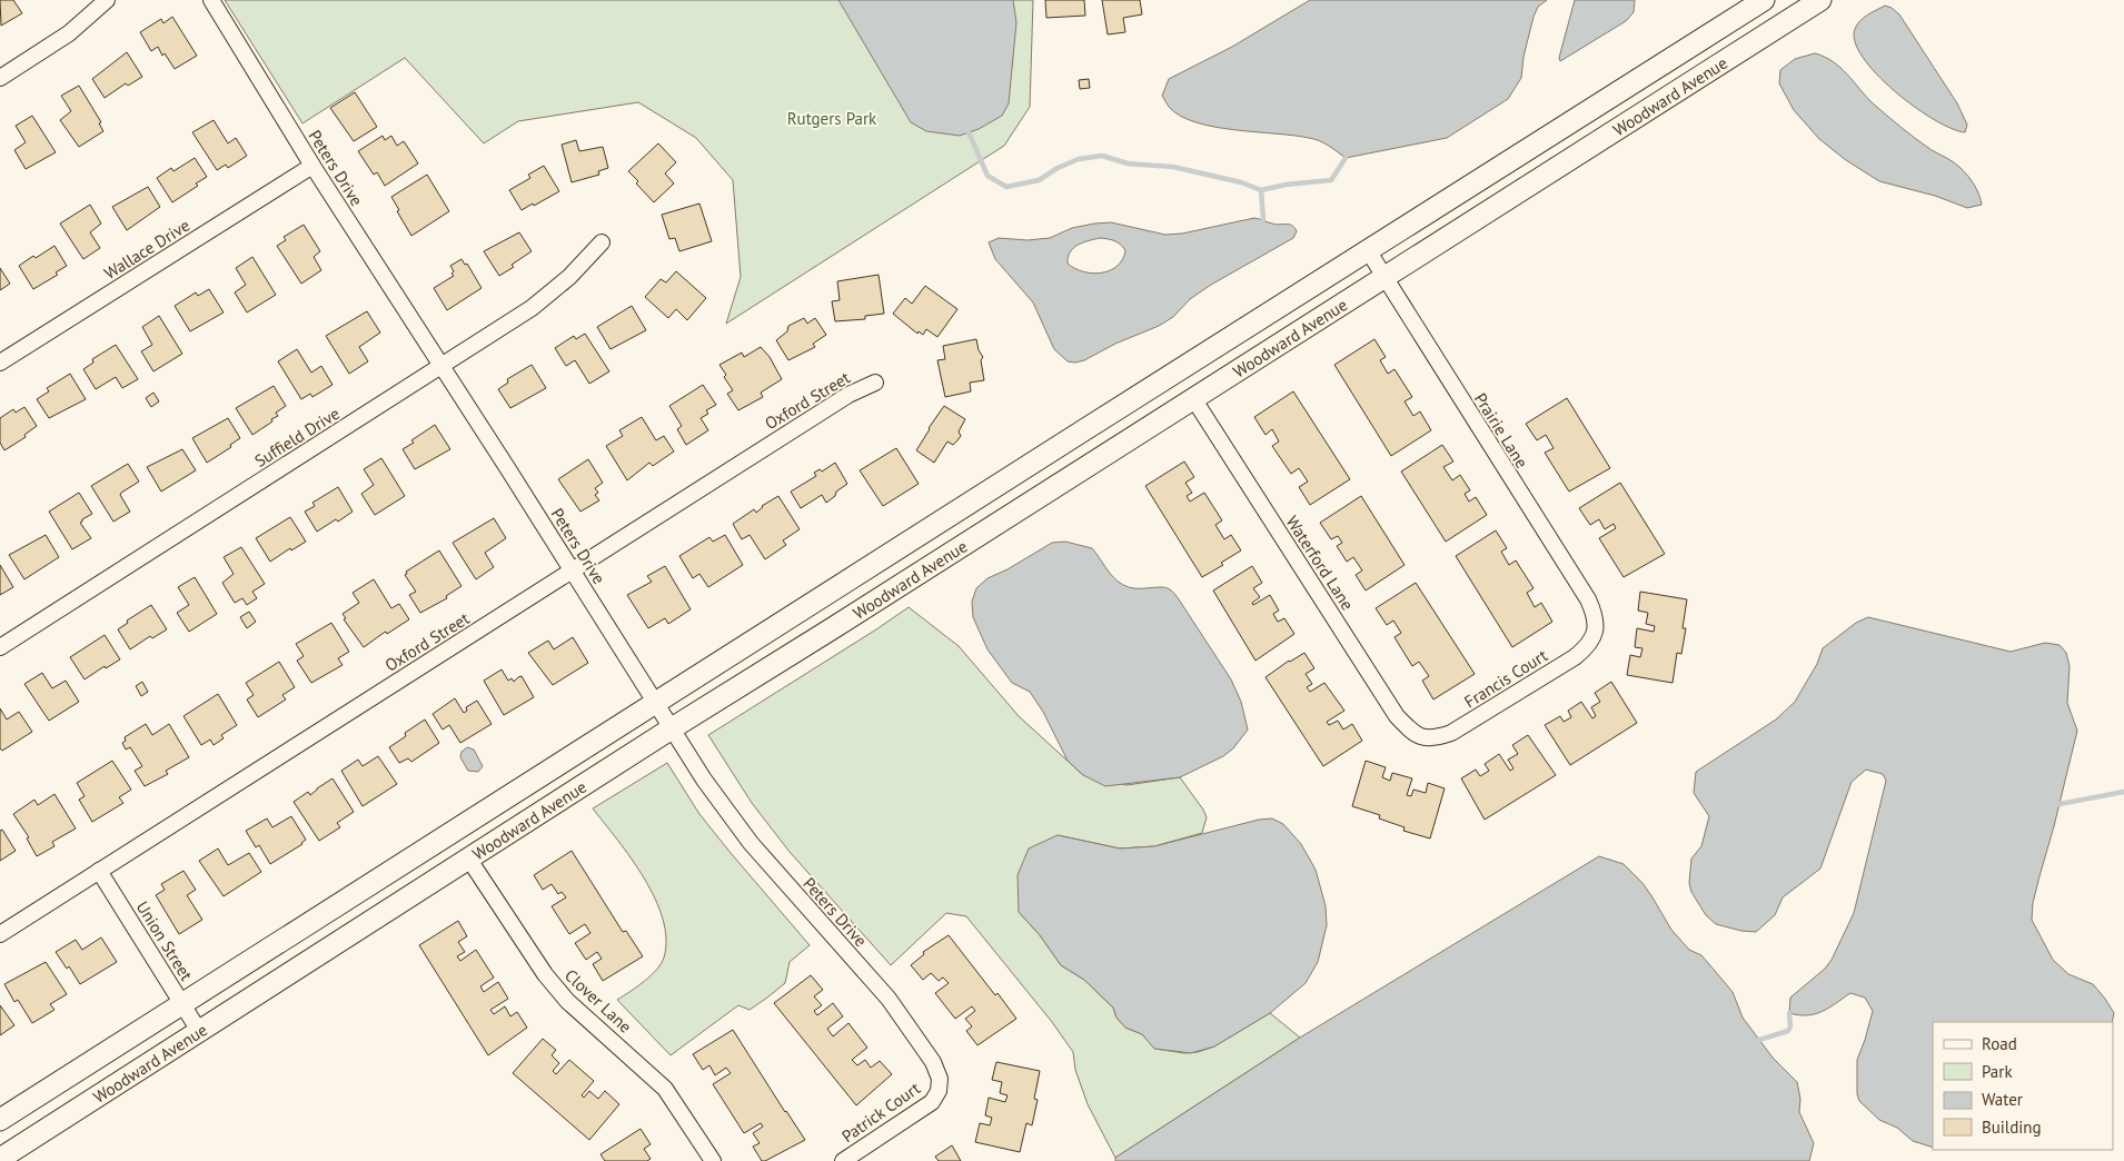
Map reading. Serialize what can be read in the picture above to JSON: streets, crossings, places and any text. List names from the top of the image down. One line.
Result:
{"streets":{"street":["Woodward Avenue","Peters Drive","Wallace Drive","Oxford Street","Prairie Lane","Suffield Drive","Waterford Lane","Francis Court","Union Street","Clover Lane","Patrick Court"]},"crossings":[["Woodward Avenue","Peters Drive"],["Woodward Avenue","Prairie Lane"],["Woodward Avenue","Waterford Lane"],["Woodward Avenue","Union Street"],["Woodward Avenue","Clover Lane"],["Peters Drive","Wallace Drive"],["Peters Drive","Oxford Street"],["Peters Drive","Suffield Drive"],["Peters Drive","Patrick Court"],["Oxford Street","Union Street"],["Prairie Lane","Francis Court"],["Waterford Lane","Francis Court"]],"parks":["Rutgers Park"],"legend":["Road","Park","Water","Building"]}
